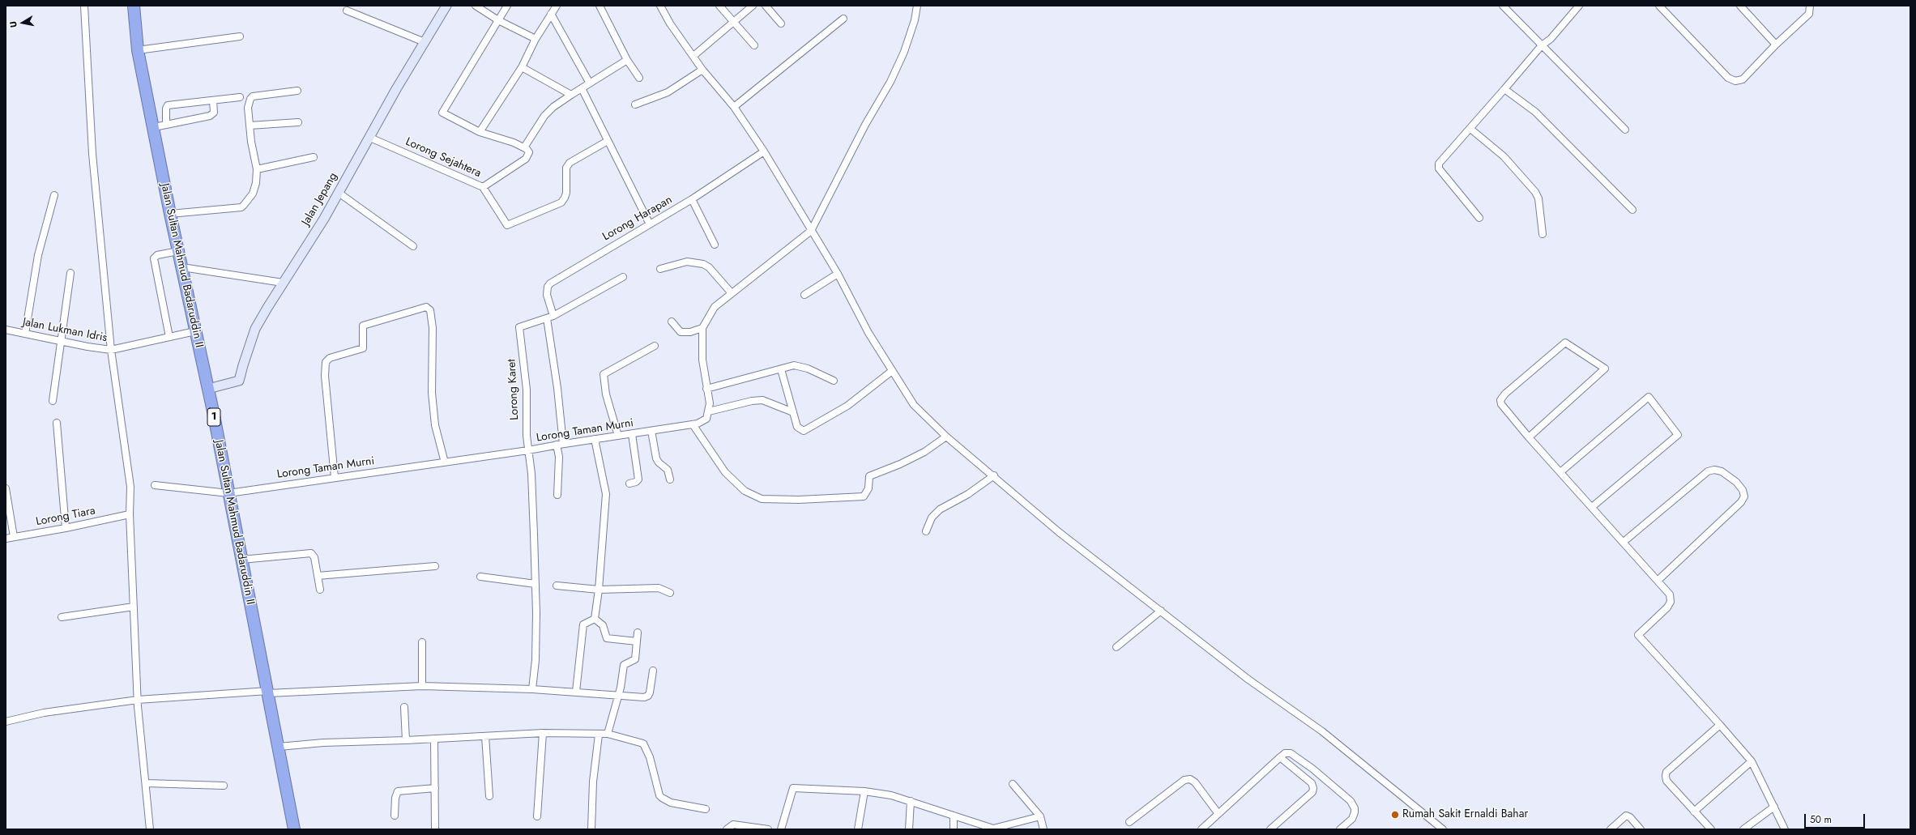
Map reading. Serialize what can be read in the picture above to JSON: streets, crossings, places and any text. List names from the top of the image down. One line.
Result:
{"streets":{"highway":["Jalan Sultan Mahmud Badaruddin II","1"],"street":["Lorong Sejahtera","Jalan Jepang","Lorong Harapan","Jalan Lukman Idris","Lorong Karet","Lorong Taman Murni","Lorong Tiara"]},"crossings":[["Lorong Sejahtera","Jalan Jepang"],["Jalan Jepang","Jalan Sultan Mahmud Badaruddin II"],["Lorong Harapan","Lorong Karet"],["Lorong Harapan","Lorong Taman Murni"],["Jalan Sultan Mahmud Badaruddin II","Jalan Lukman Idris"],["Jalan Sultan Mahmud Badaruddin II","Lorong Taman Murni"],["Lorong Karet","Lorong Taman Murni"]],"places":["Rumah Sakit Ernaldi Bahar"],"scale_bar":"50 m","north":"left"}
